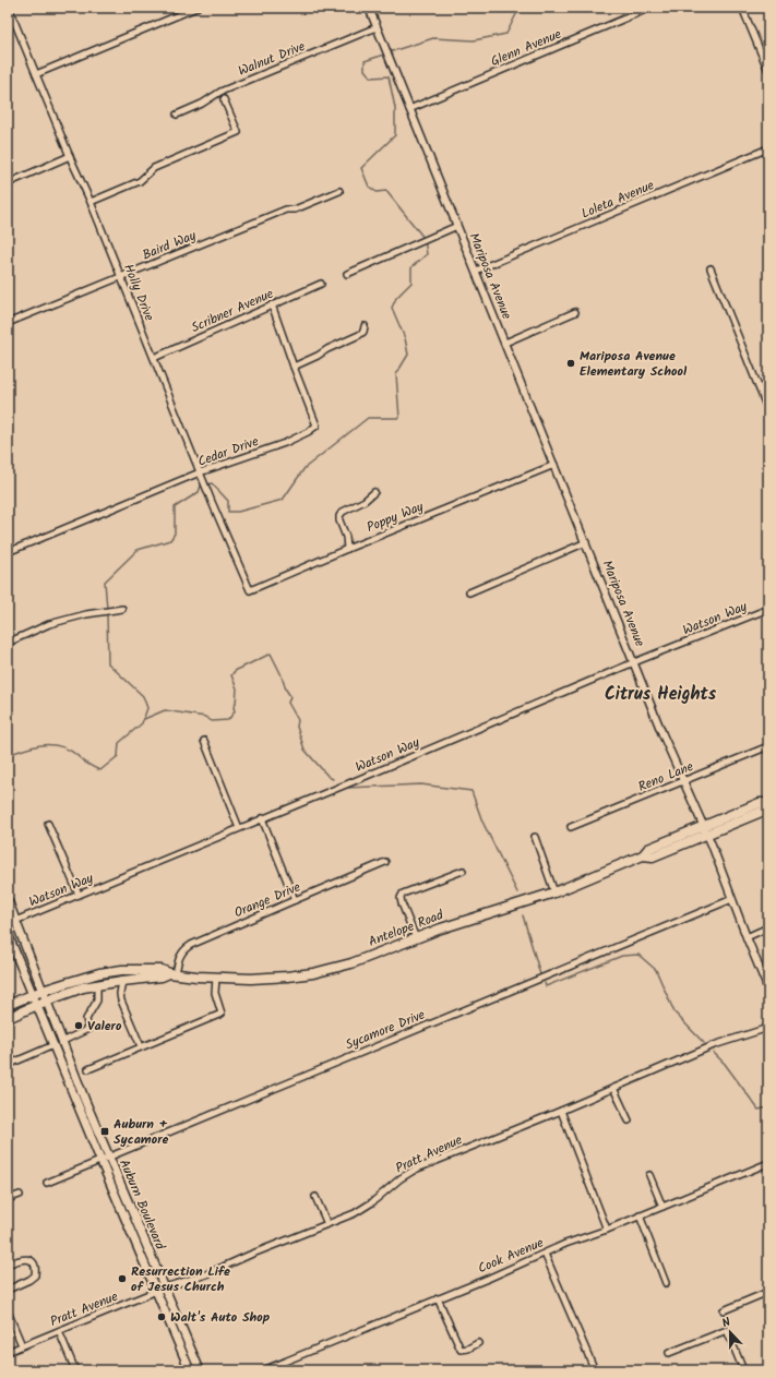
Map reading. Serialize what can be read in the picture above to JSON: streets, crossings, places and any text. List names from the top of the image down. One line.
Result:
{"streets":{"main road":["Antelope Road","Auburn Boulevard"],"street":["Glenn Avenue","Walnut Drive","Loleta Avenue","Baird Way","Mariposa Avenue","Holly Drive","Scribner Avenue","Cedar Drive","Poppy Way","Watson Way","Reno Lane","Orange Drive","Sycamore Drive","Pratt Avenue","Cook Avenue"]},"crossings":[["Glenn Avenue","Mariposa Avenue"],["Walnut Drive","Mariposa Avenue"],["Loleta Avenue","Mariposa Avenue"],["Baird Way","Holly Drive"],["Mariposa Avenue","Poppy Way"],["Mariposa Avenue","Watson Way"],["Mariposa Avenue","Reno Lane"],["Mariposa Avenue","Antelope Road"],["Mariposa Avenue","Sycamore Drive"],["Holly Drive","Scribner Avenue"],["Holly Drive","Cedar Drive"],["Holly Drive","Poppy Way"],["Watson Way","Auburn Boulevard"],["Orange Drive","Antelope Road"],["Antelope Road","Auburn Boulevard"],["Sycamore Drive","Auburn Boulevard"],["Pratt Avenue","Auburn Boulevard"]],"districts":["Citrus Heights"],"places":{"other":["Mariposa Avenue Elementary School","Valero","Resurrection Life of Jesus Church","Walt's Auto Shop"],"transit":["Auburn + Sycamore"]},"north":"top"}
